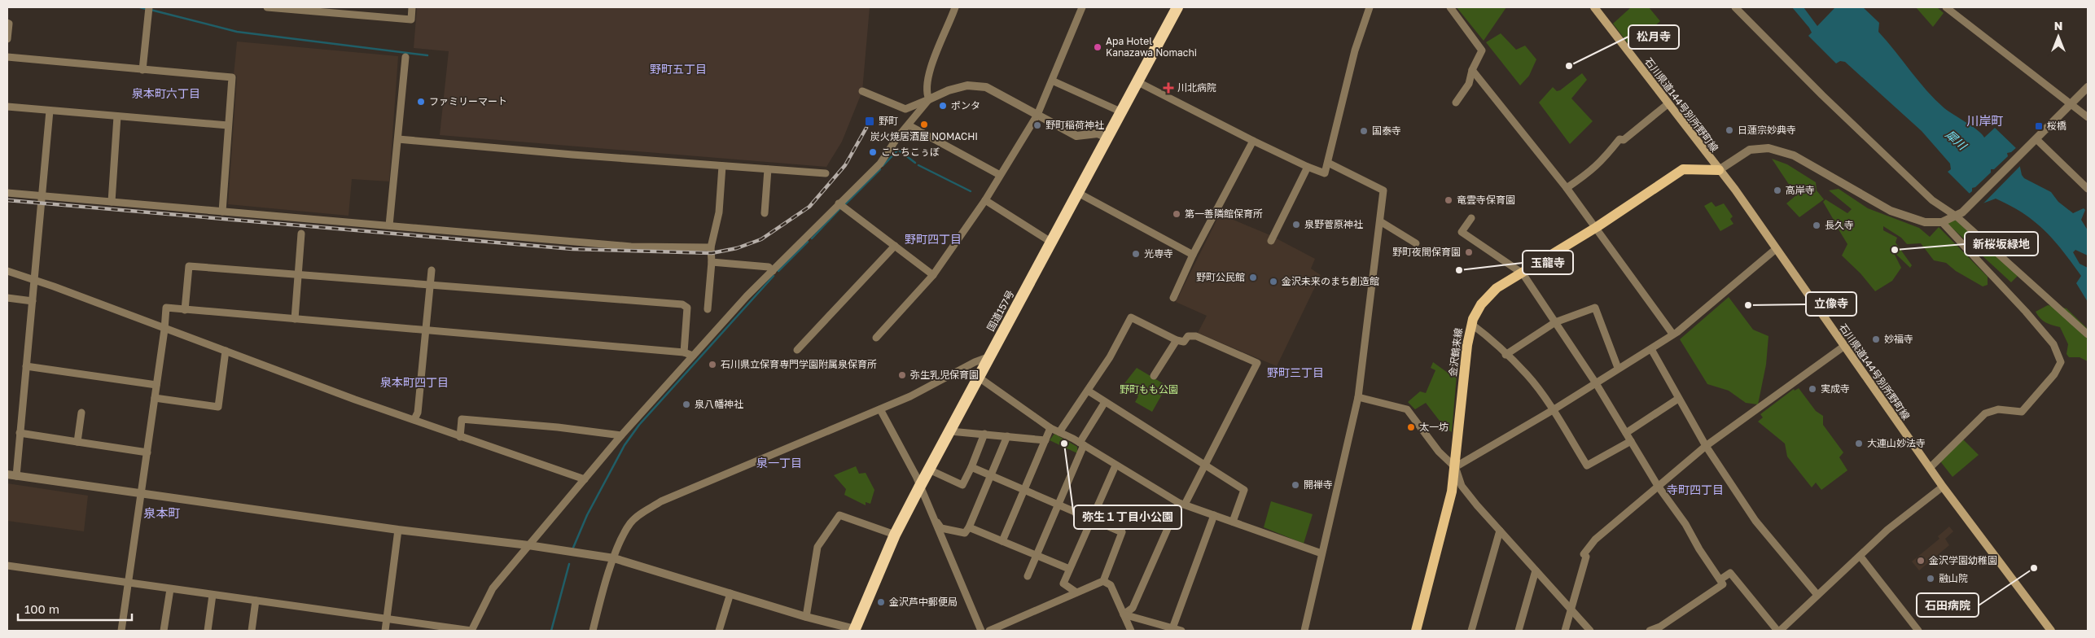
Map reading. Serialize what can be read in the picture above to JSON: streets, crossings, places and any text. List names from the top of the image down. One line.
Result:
{"streets":{"highway":["国道157号"],"main road":["石川県道144号別所野町線","金沢鶴来線"]},"crossings":[["石川県道144号別所野町線","金沢鶴来線"]],"districts":["野町五丁目","泉本町六丁目","川岸町","野町四丁目","野町三丁目","泉本町四丁目","泉一丁目","寺町四丁目","泉本町"],"water":["犀川"],"parks":["野町もも公園"],"places":{"other":["Apa Hotel Kanazawa Nomachi","松月寺","ファミリーマート","ポンタ","炭火焼居酒屋 NOMACHI","野町稲荷神社","日蓮宗妙典寺","国泰寺","ここちこぅぼ","高岸寺","竜雲寺保育園","第一善隣館保育所","泉野菅原神社","長久寺","新桜坂緑地","野町夜間保育園","光専寺","玉龍寺","野町公民館","金沢未来のまち創造館","立像寺","妙福寺","石川県立保育専門学園附属泉保育所","弥生乳児保育園","実成寺","泉八幡神社","太一坊","弥生１丁目小公園","大連山妙法寺","開禅寺","金沢学園幼稚園","石田病院","融山院","金沢芦中郵便局"],"health":["川北病院"],"transit":["野町","桜橋"]},"scale_bar":"100 m","north":"top"}
